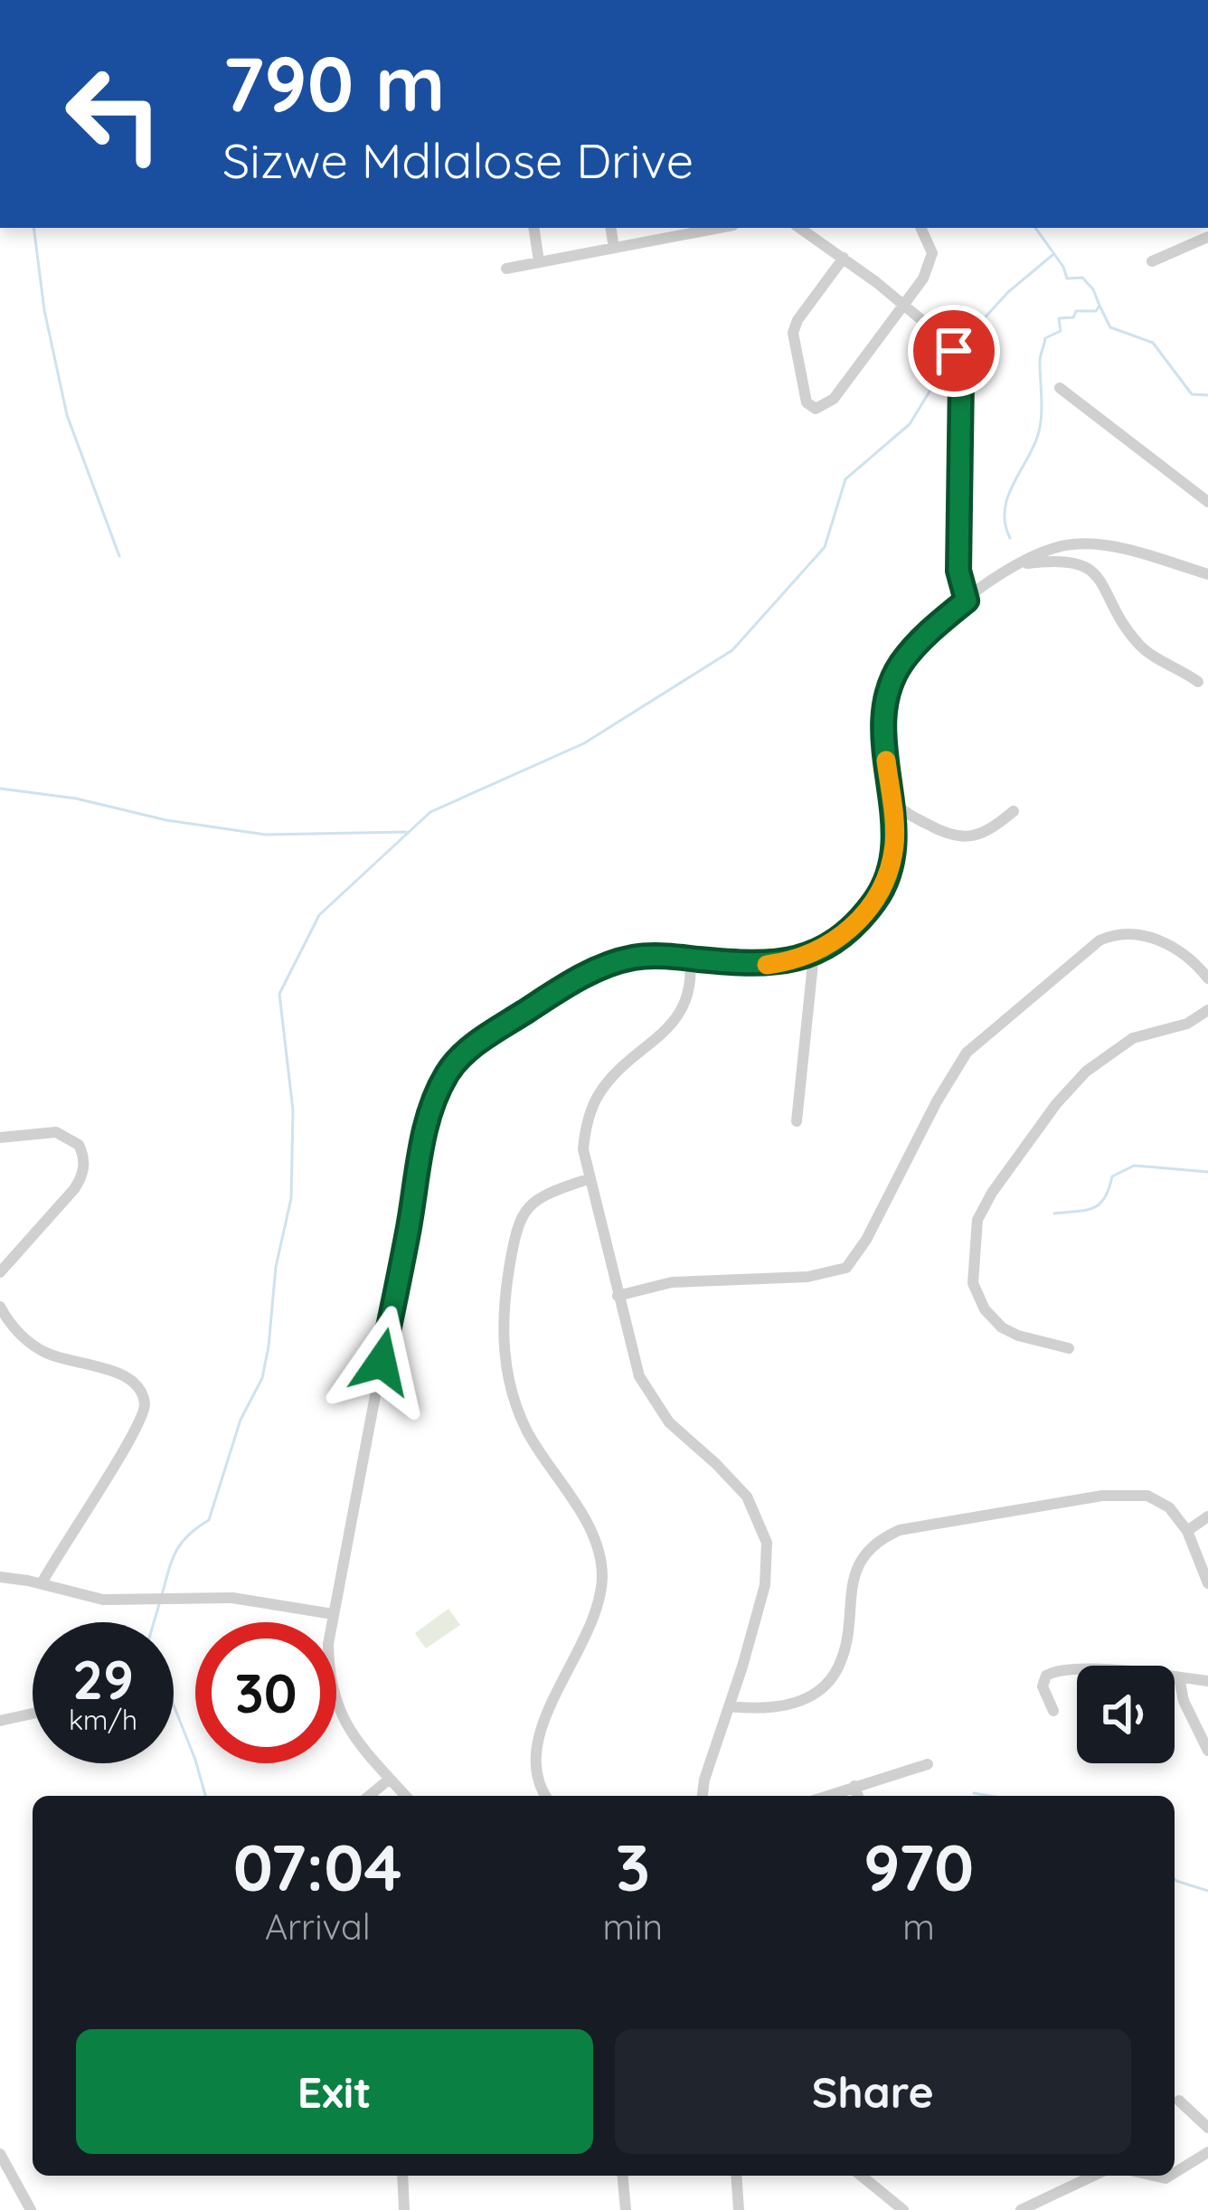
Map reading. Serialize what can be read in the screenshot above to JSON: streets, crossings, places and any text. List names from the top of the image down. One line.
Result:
{"page":{"turn":["790 m","Sizwe Mdlalose Drive"],"speed":"29 km/h","limit":"30","eta":["07:04","Arrival","3","min","970","m"],"buttons":["Exit","Share"]}}
